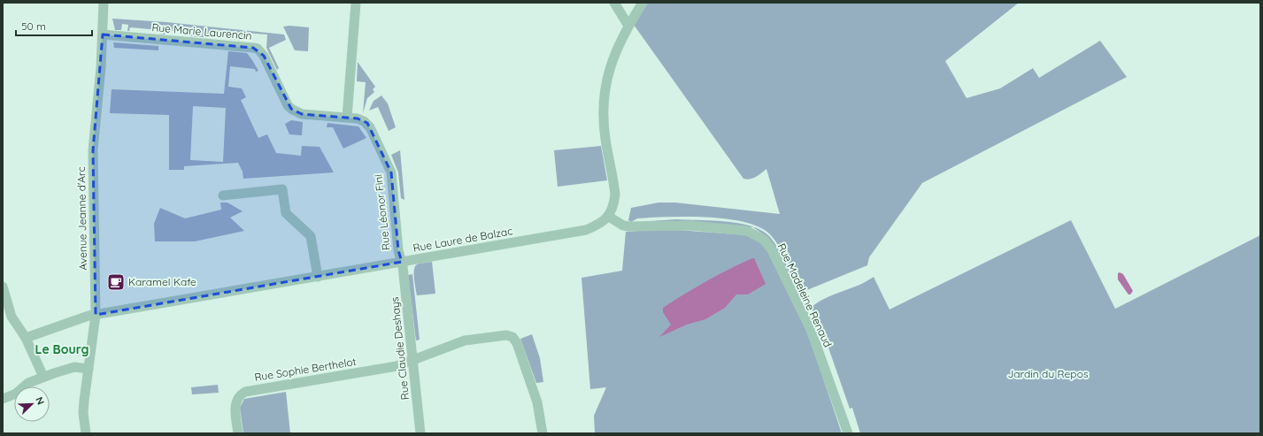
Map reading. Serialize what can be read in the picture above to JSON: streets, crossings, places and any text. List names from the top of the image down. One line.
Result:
{"streets":{"street":["Rue Marie Laurencin","Rue Léonor Fini","Avenue Jeanne d'Arc","Rue Laure de Balzac","Rue Madeleine Renaud","Rue Claudie Deshays","Rue Sophie Berthelot"]},"crossings":[["Rue Marie Laurencin","Rue Léonor Fini"],["Rue Marie Laurencin","Avenue Jeanne d'Arc"],["Rue Léonor Fini","Rue Laure de Balzac"],["Rue Léonor Fini","Rue Claudie Deshays"],["Avenue Jeanne d'Arc","Rue Laure de Balzac"],["Rue Laure de Balzac","Rue Madeleine Renaud"],["Rue Laure de Balzac","Rue Claudie Deshays"],["Rue Claudie Deshays","Rue Sophie Berthelot"]],"districts":["Le Bourg"],"parks":["Jardin du Repos"],"places":{"cafe":["Karamel Kafe"]},"scale_bar":"50 m","north":"top right"}
